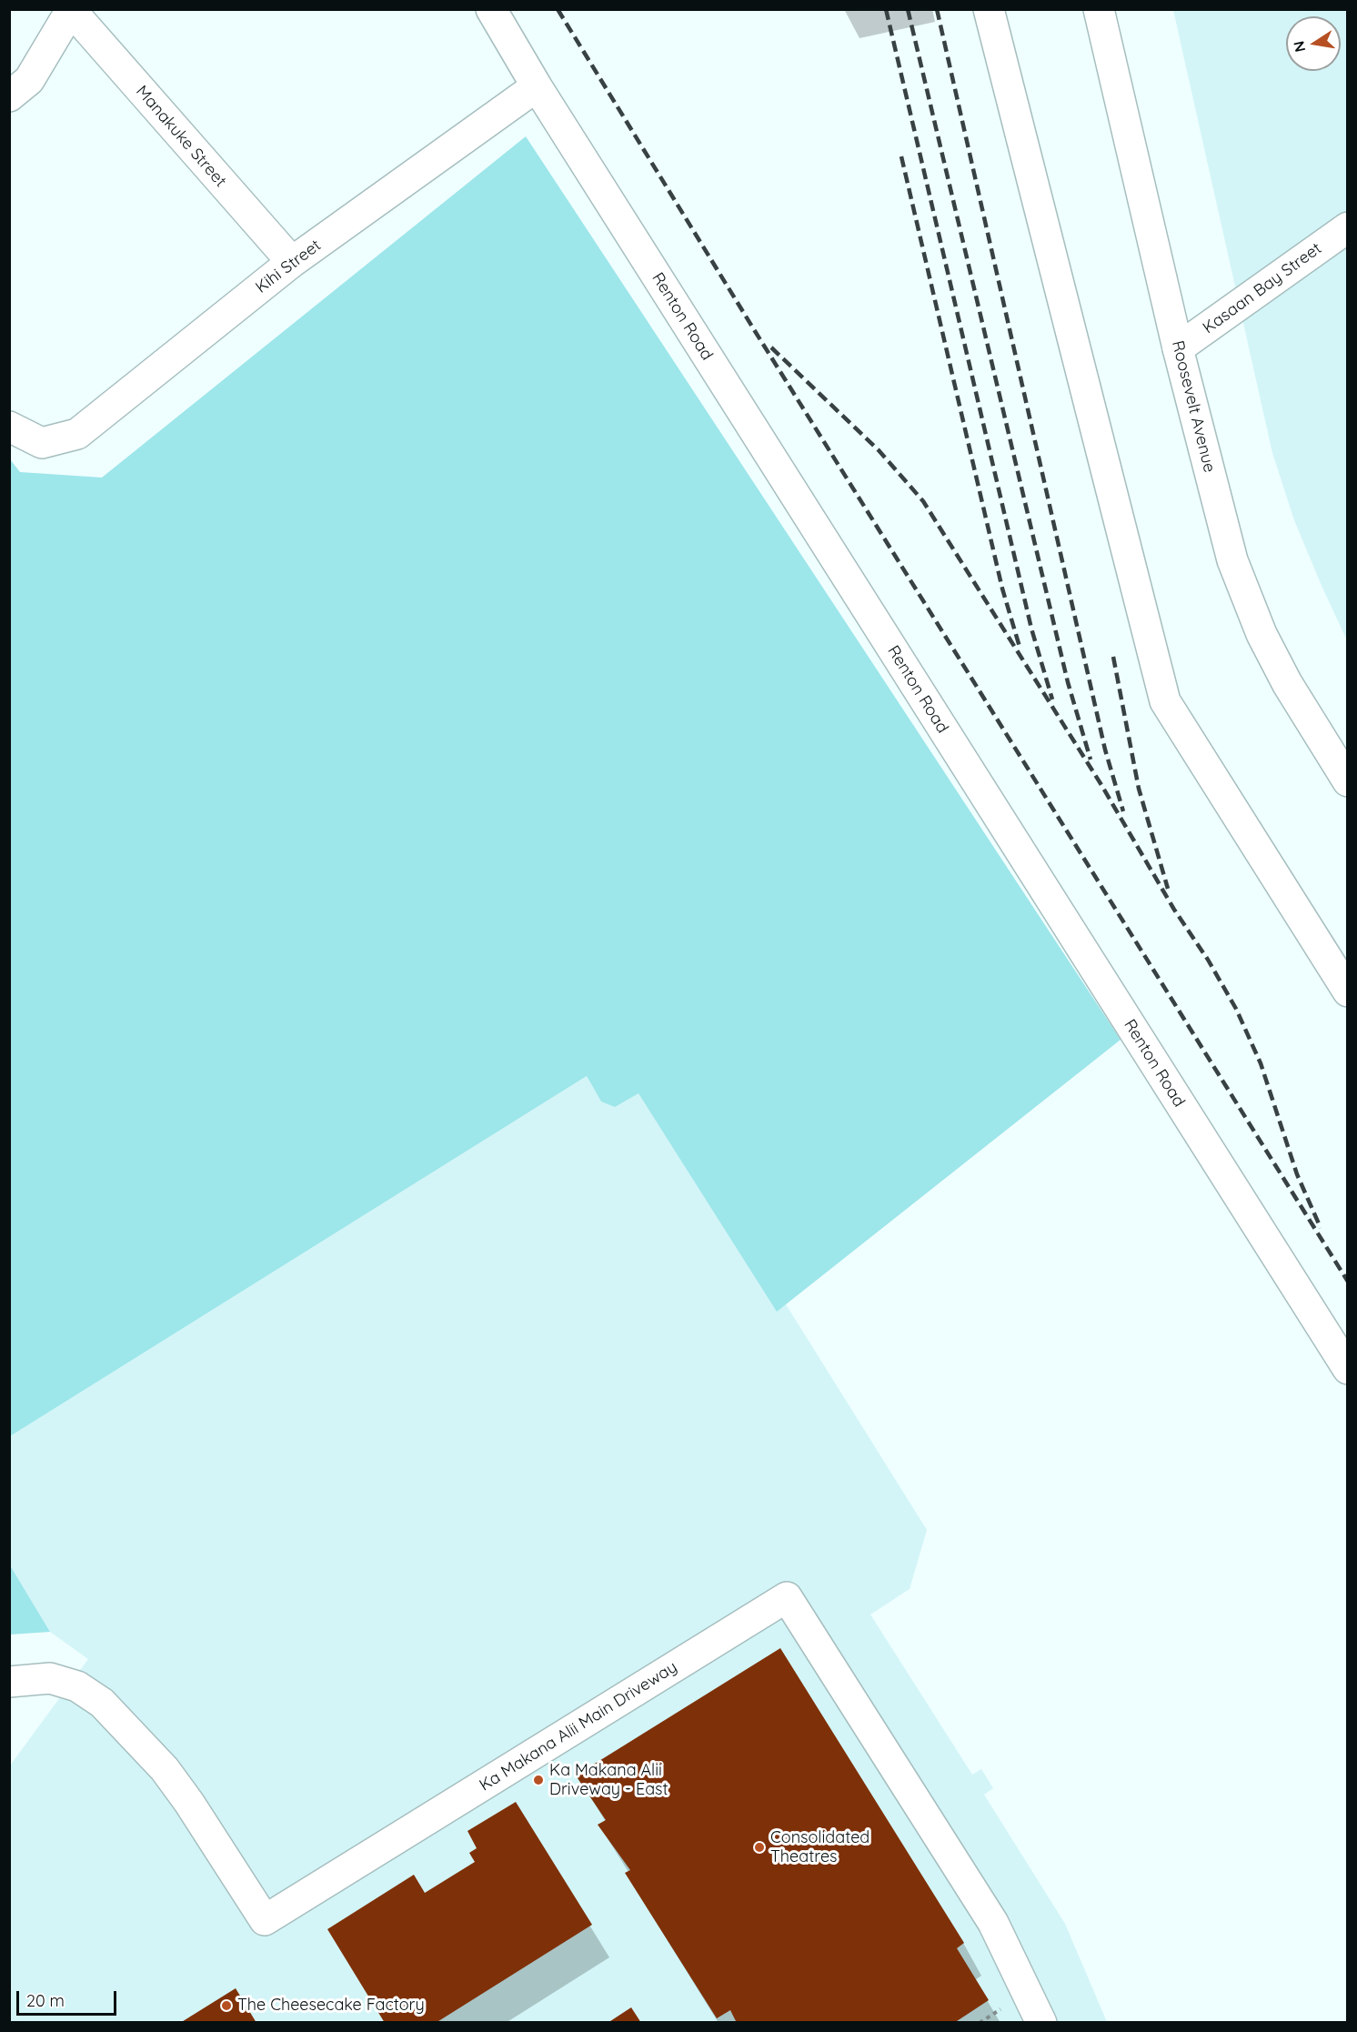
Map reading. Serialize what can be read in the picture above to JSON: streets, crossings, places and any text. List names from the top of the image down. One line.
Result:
{"streets":{"street":["Manakuke Street","Kihi Street","Kasaan Bay Street","Renton Road","Roosevelt Avenue","Ka Makana Alii Main Driveway"]},"crossings":[["Manakuke Street","Kihi Street"],["Kihi Street","Renton Road"],["Kasaan Bay Street","Roosevelt Avenue"]],"places":["Ka Makana Alii Driveway - East","Consolidated Theatres","The Cheesecake Factory"],"scale_bar":"20 m","north":"left"}
